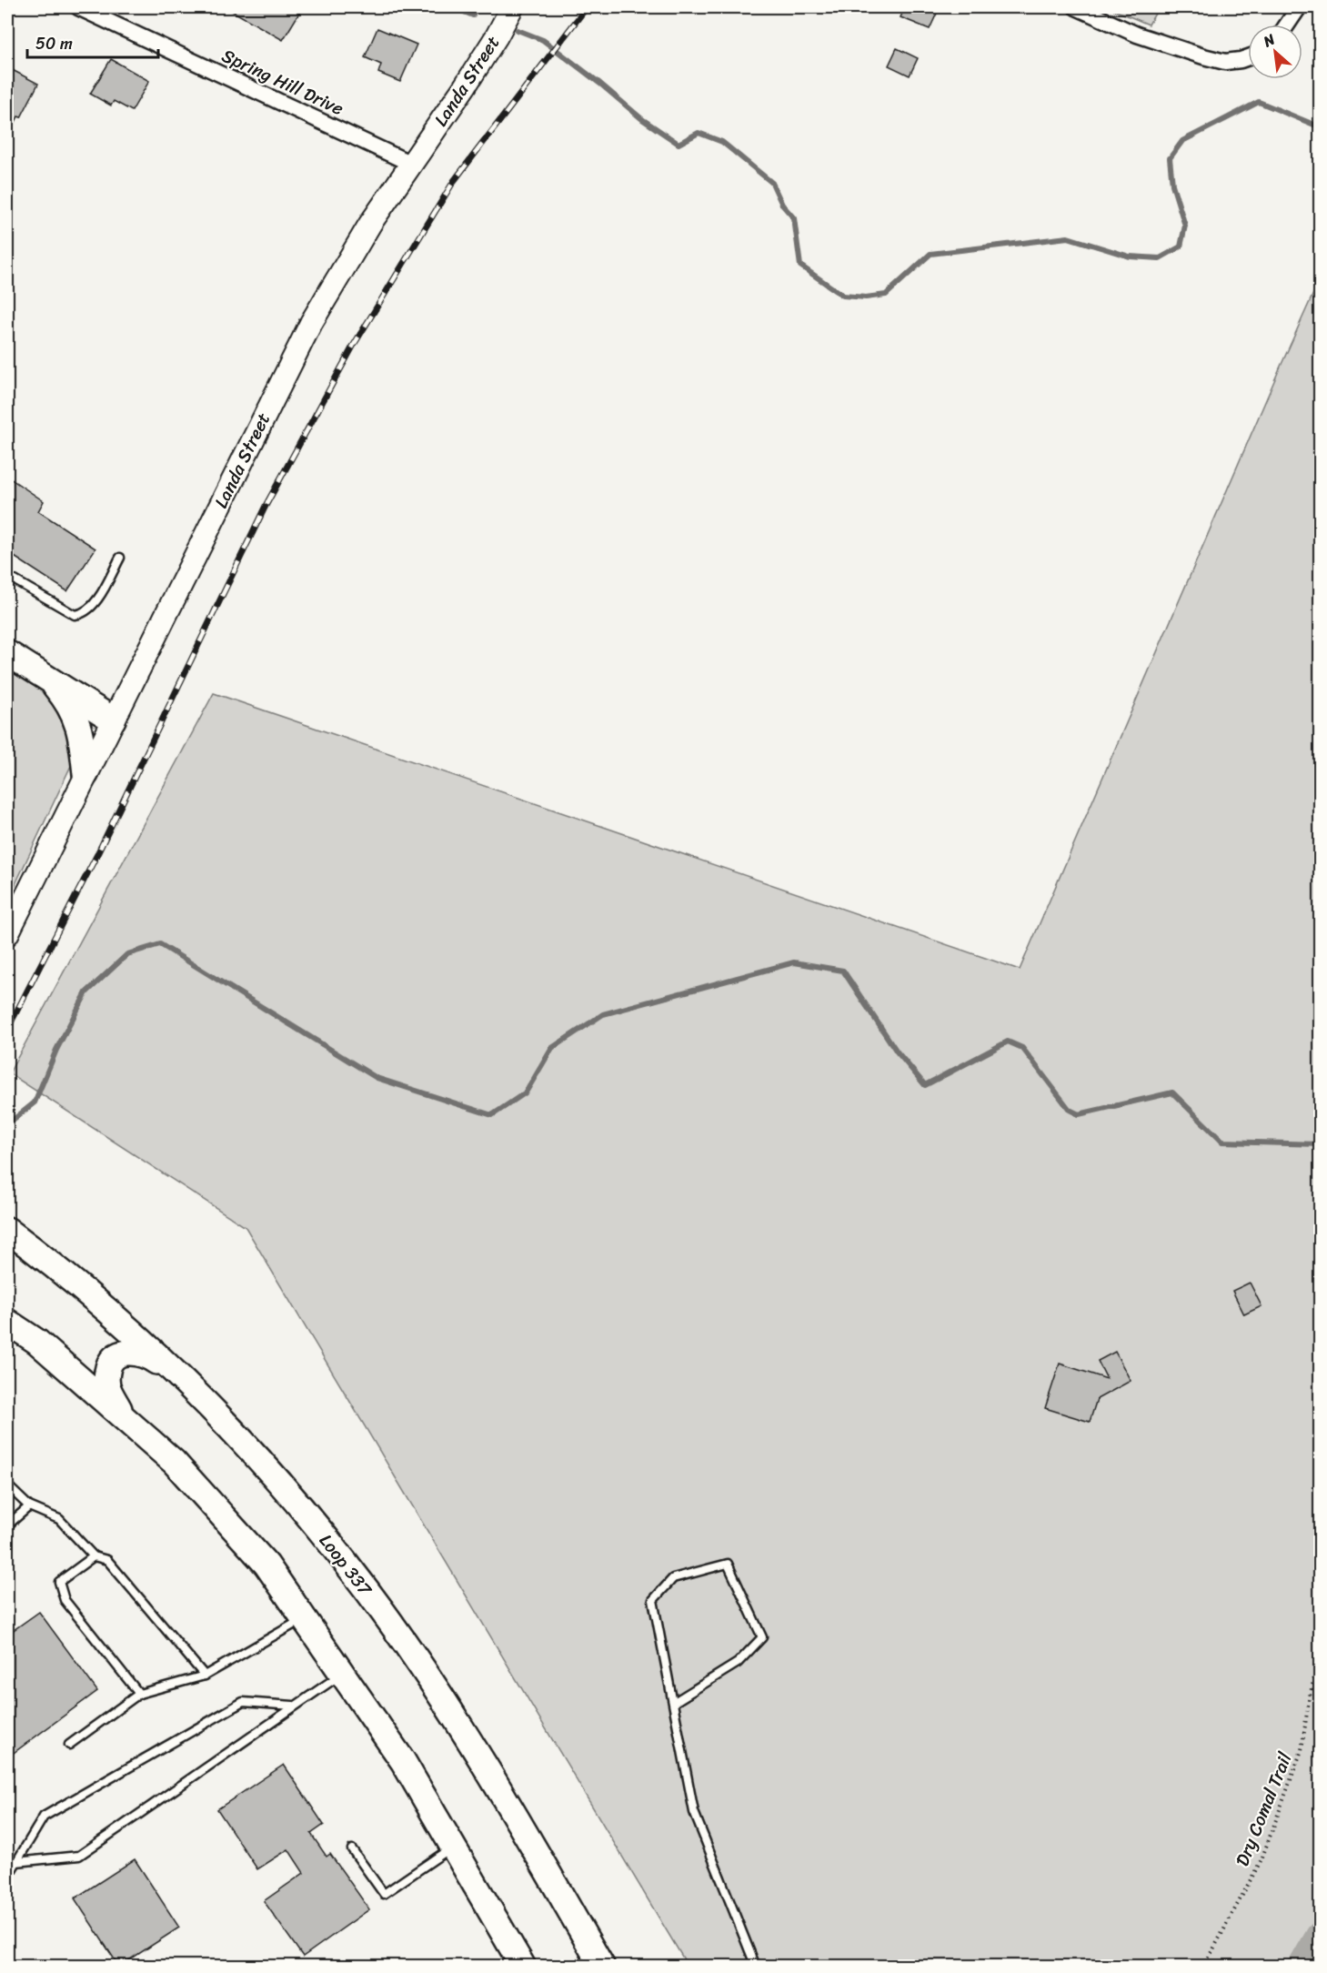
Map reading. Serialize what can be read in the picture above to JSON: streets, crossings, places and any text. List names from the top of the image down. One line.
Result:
{"streets":{"main road":["Loop 337"],"street":["Landa Street","Spring Hill Drive"],"path":["Dry Comal Trail"]},"crossings":[["Landa Street","Spring Hill Drive"]],"scale_bar":"50 m","north":"top left"}
